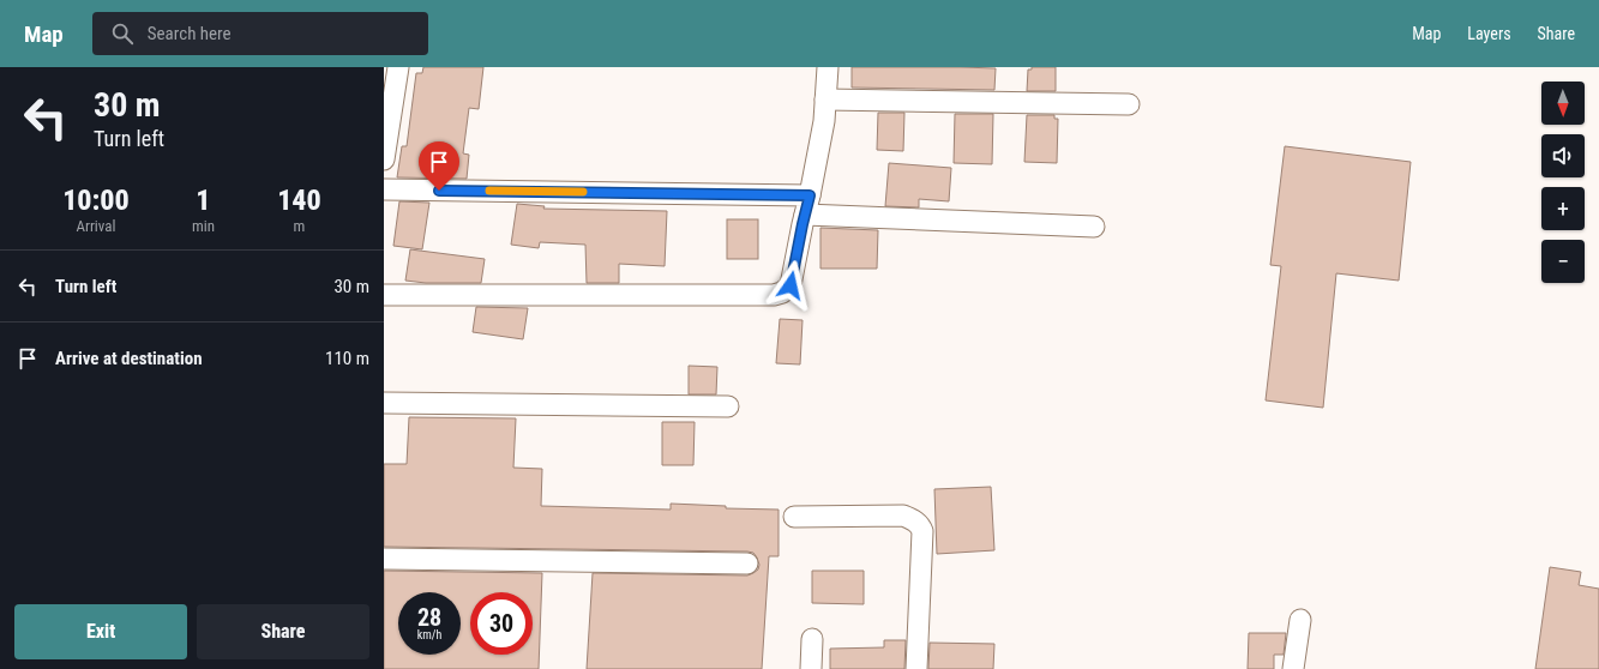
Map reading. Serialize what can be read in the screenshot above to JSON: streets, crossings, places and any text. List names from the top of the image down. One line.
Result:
{"north":"bottom","page":{"header":"Map","search":"Search here","nav":["Map","Layers","Share"],"turn":["30 m","Turn left"],"map_buttons":["+","−"],"eta":["10:00","Arrival","1","min","140","m"],"list":[{"name":"Turn left","value":"30 m"},{"name":"Arrive at destination","value":"110 m"}],"speed":"28 km/h","limit":"30","buttons":["Exit","Share"]}}
